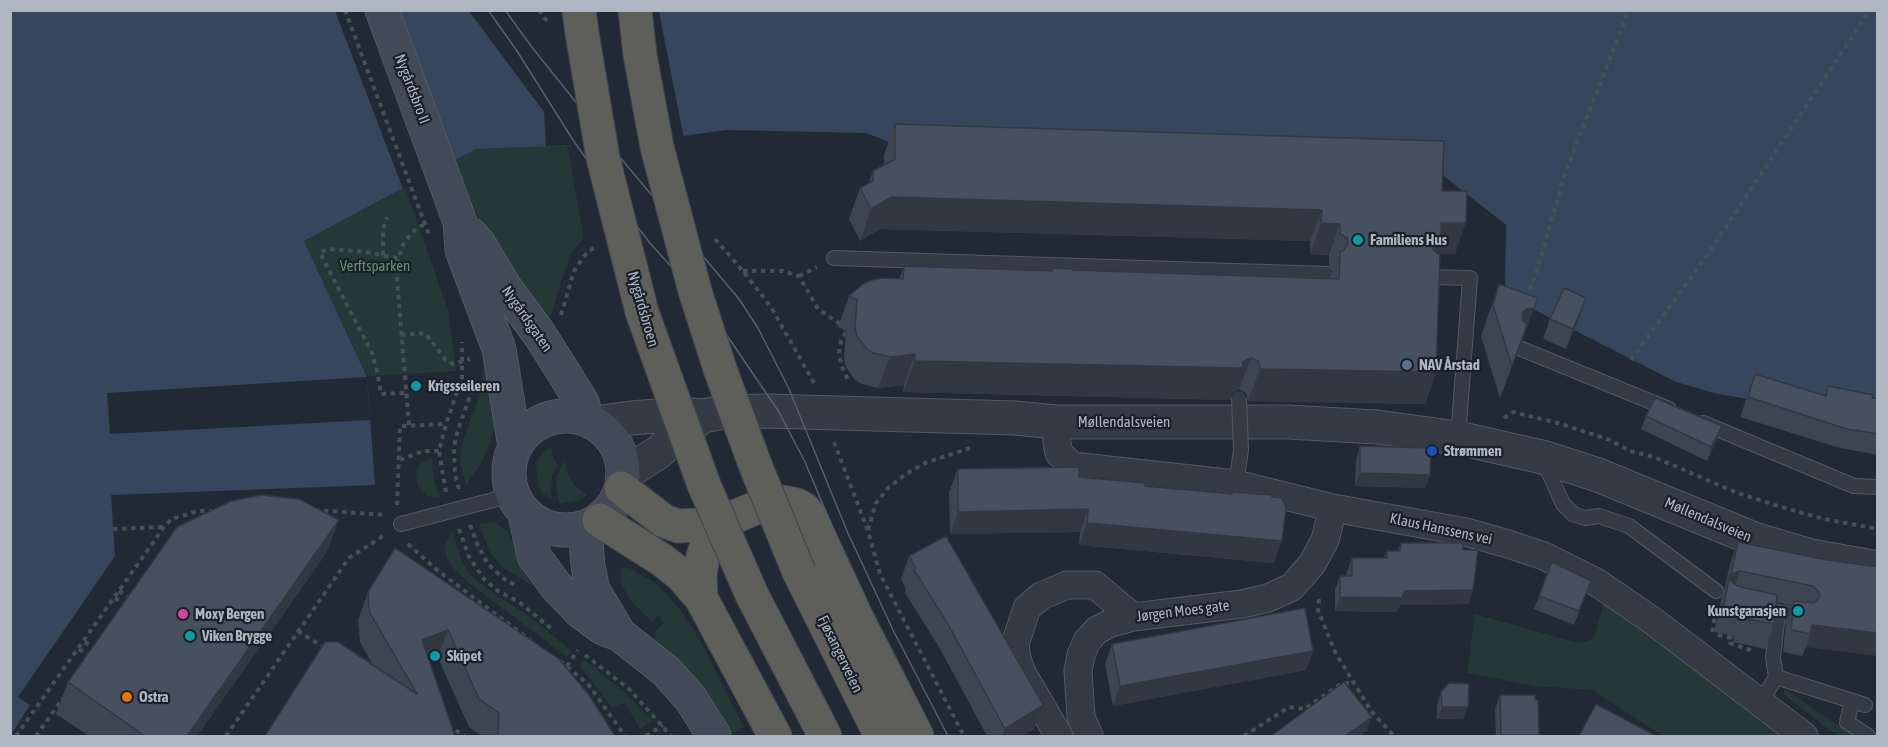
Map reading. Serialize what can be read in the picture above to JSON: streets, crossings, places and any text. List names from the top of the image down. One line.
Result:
{"streets":{"highway":["Nygårdsbroen","Fjøsangerveien"],"main road":["Nygårdsbro II","Nygårdsgaten"],"street":["Møllendalsveien","Klaus Hanssens vei","Jørgen Moes gate"]},"crossings":[["Nygårdsbro II","Nygårdsgaten"],["Nygårdsgaten","Møllendalsveien"],["Møllendalsveien","Klaus Hanssens vei"],["Klaus Hanssens vei","Jørgen Moes gate"]],"parks":["Verftsparken"],"places":["Familiens Hus","NAV Årstad","Krigsseileren","Strømmen","Kunstgarasjen","Moxy Bergen","Viken Brygge","Skipet","Ostra"]}
